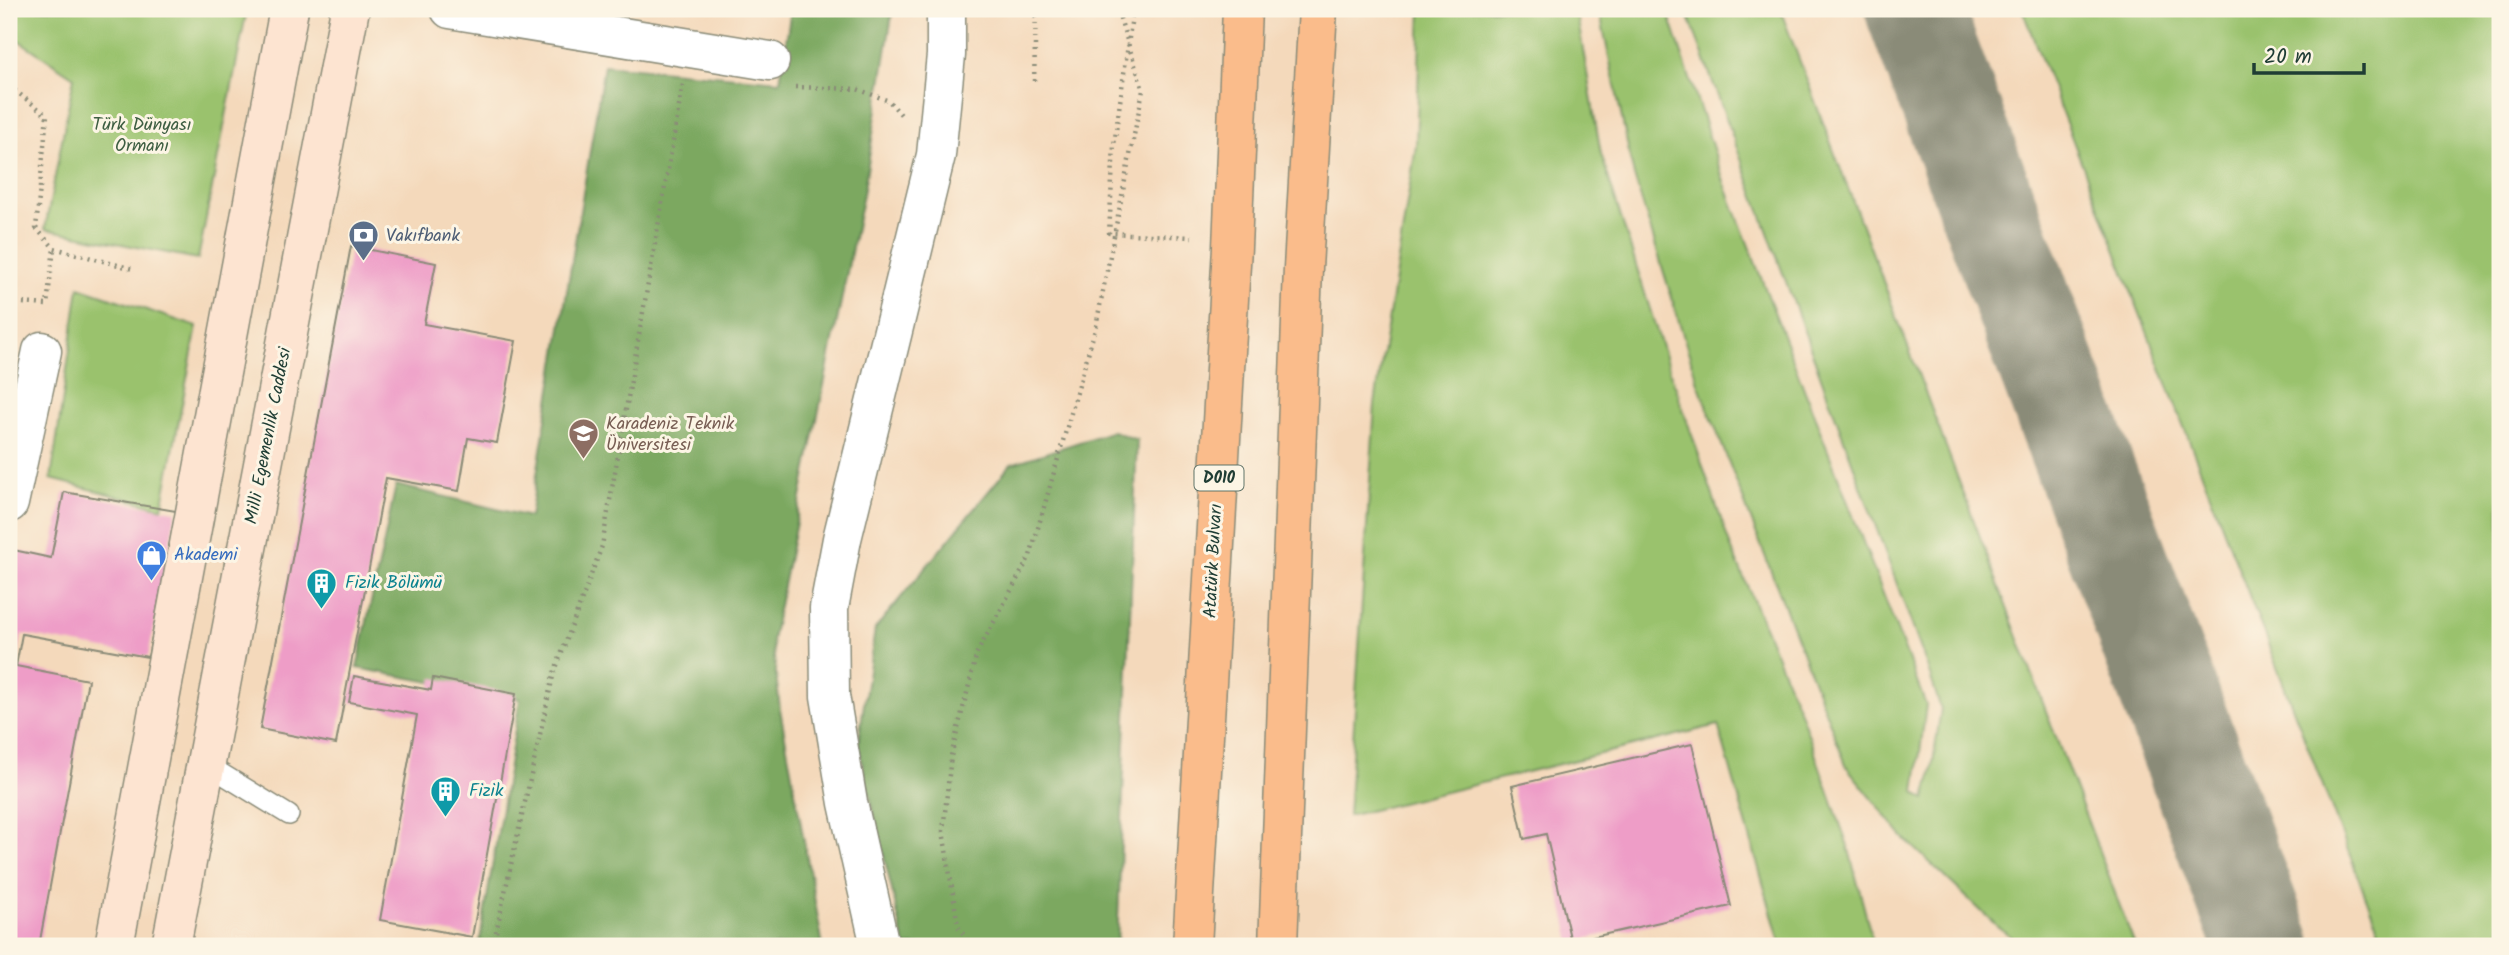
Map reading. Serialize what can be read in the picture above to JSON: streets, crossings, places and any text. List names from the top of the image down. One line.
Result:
{"streets":{"highway":["D010","Atatürk Bulvarı"],"street":["Milli Egemenlik Caddesi"]},"parks":["Türk Dünyası Ormanı"],"places":{"bank":["Vakıfbank"],"school or university":["Karadeniz Teknik Üniversitesi"],"shop":["Akademi"],"building":["Fizik Bölümü","Fizik"]},"scale_bar":"20 m"}
